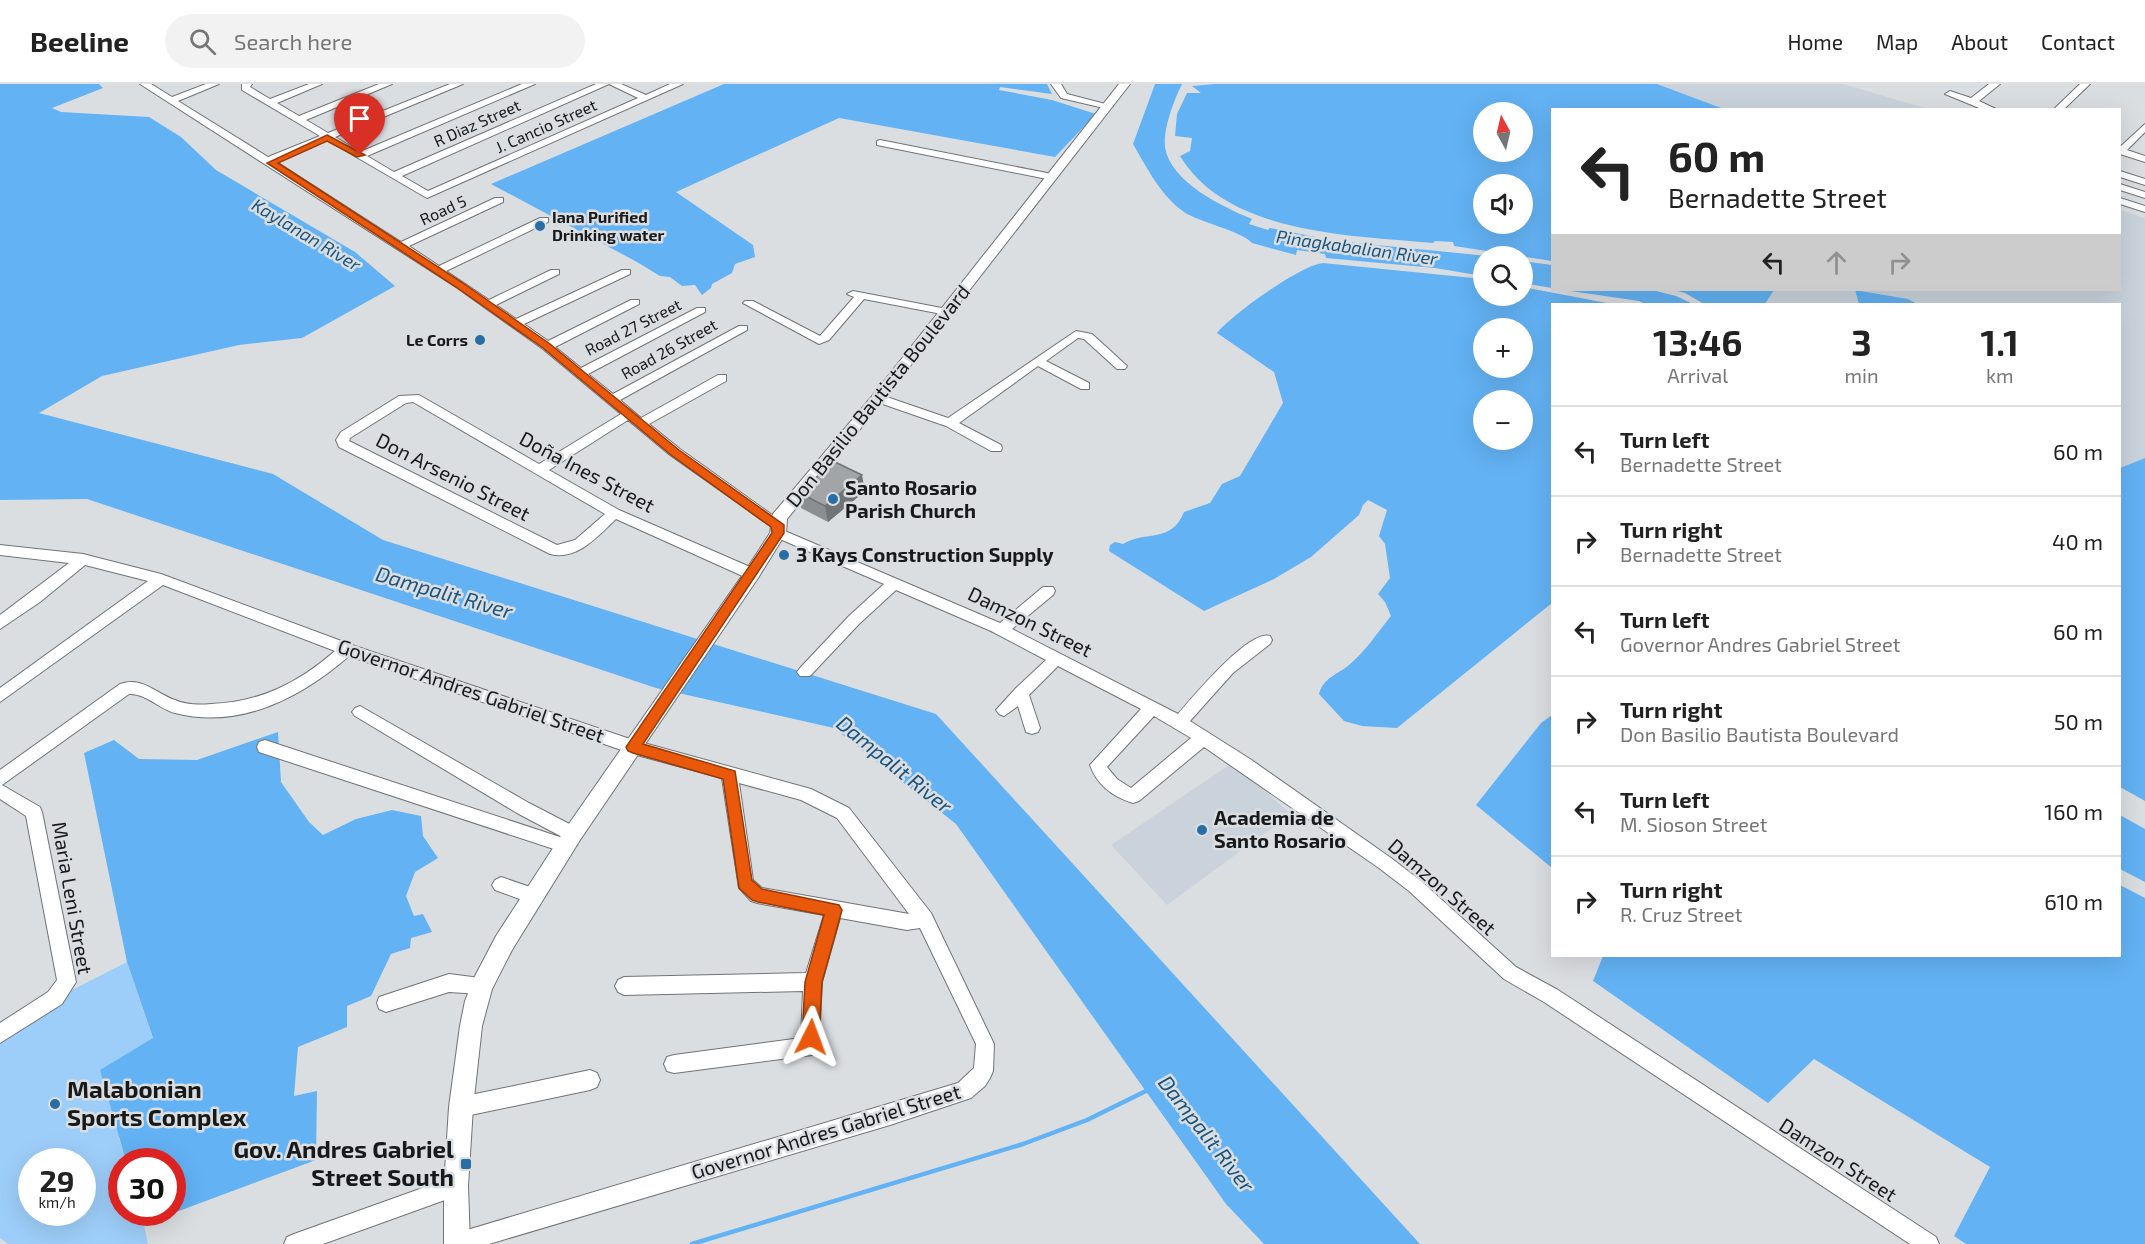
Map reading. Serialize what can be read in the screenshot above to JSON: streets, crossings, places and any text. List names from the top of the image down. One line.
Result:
{"streets":{"main road":["Don Basilio Bautista Boulevard"],"street":["R Diaz Street","J. Cancio Street","Road 5","Road 27 Street","Road 26 Street","Doña Ines Street","Don Arsenio Street","Damzon Street","Governor Andres Gabriel Street","Maria Leni Street"]},"crossings":[["R Diaz Street","J. Cancio Street"],["Road 5","Damzon Street"],["Road 27 Street","Damzon Street"],["Road 26 Street","Damzon Street"],["Don Basilio Bautista Boulevard","Doña Ines Street"],["Don Basilio Bautista Boulevard","Damzon Street"],["Don Basilio Bautista Boulevard","Governor Andres Gabriel Street"],["Doña Ines Street","Don Arsenio Street"]],"water":["Kaylanan River","Pinagkabalian River","Dampalit River"],"places":{"other":["Iana Purified Drinking water","Le Corrs","Santo Rosario Parish Church","3 Kays Construction Supply","Academia de Santo Rosario","Malabonian Sports Complex"],"transit":["Gov. Andres Gabriel Street South"]},"north":"top","page":{"header":"Beeline","search":"Search here","nav":["Home","Map","About","Contact"],"map_buttons":["+","−"],"turn":["60 m","Bernadette Street"],"eta":["13:46","Arrival","3","min","1.1","km"],"list":[{"name":"Turn left","note":"Bernadette Street","value":"60 m"},{"name":"Turn right","note":"Bernadette Street","value":"40 m"},{"name":"Turn left","note":"Governor Andres Gabriel Street","value":"60 m"},{"name":"Turn right","note":"Don Basilio Bautista Boulevard","value":"50 m"},{"name":"Turn left","note":"M. Sioson Street","value":"160 m"},{"name":"Turn right","note":"R. Cruz Street","value":"610 m"}],"speed":"29 km/h","limit":"30"}}
